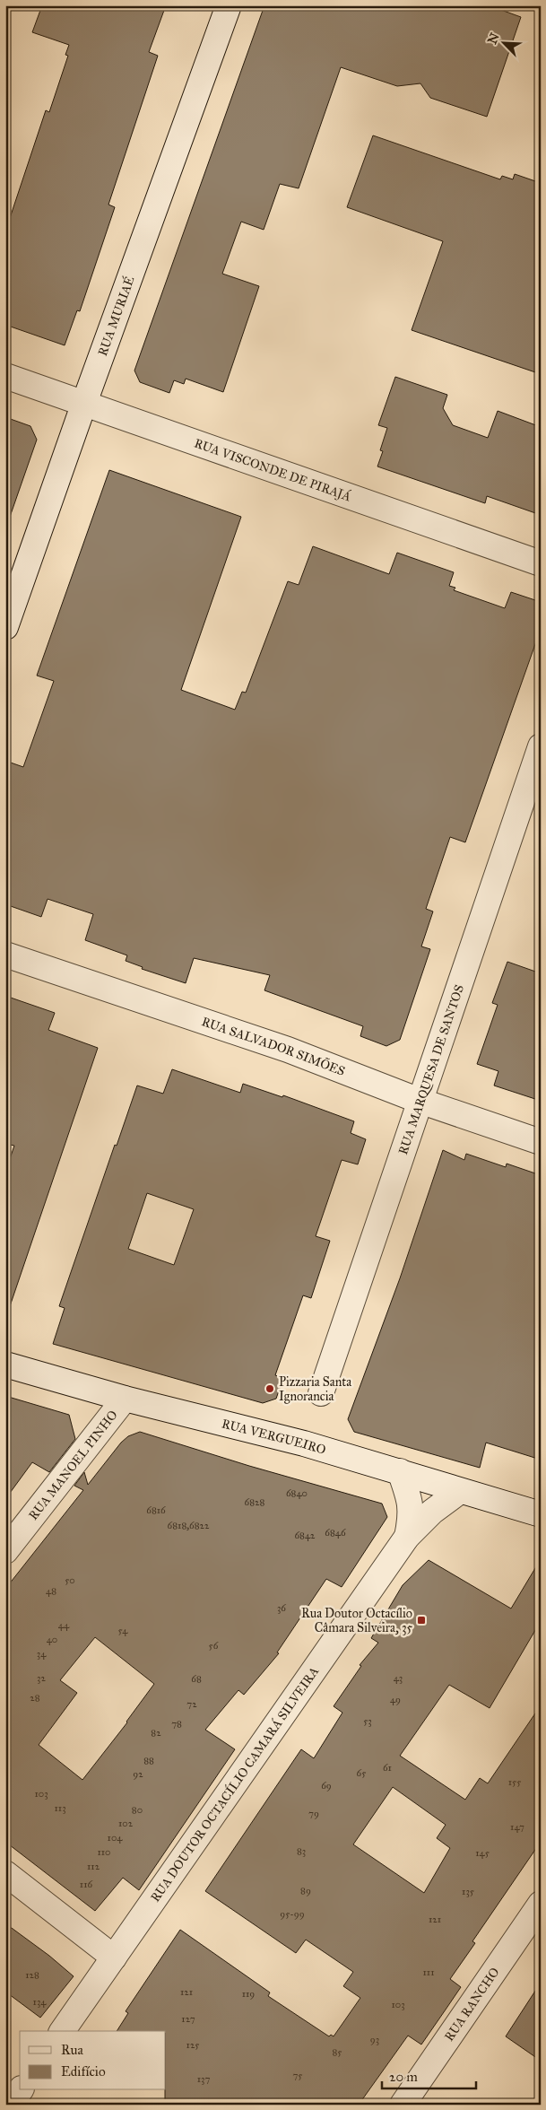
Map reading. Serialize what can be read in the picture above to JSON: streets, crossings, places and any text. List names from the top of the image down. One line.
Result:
{"streets":{"street":["RUA MURIAÉ","RUA VISCONDE DE PIRAJÁ","RUA SALVADOR SIMÕES","RUA MARQUESA DE SANTOS","RUA VERGUEIRO","RUA MANOEL PINHO","RUA DOUTOR OCTACÍLIO CAMARÁ SILVEIRA","RUA RANCHO"]},"crossings":[["RUA MURIAÉ","RUA VISCONDE DE PIRAJÁ"],["RUA SALVADOR SIMÕES","RUA MARQUESA DE SANTOS"],["RUA VERGUEIRO","RUA MANOEL PINHO"],["RUA VERGUEIRO","RUA DOUTOR OCTACÍLIO CAMARÁ SILVEIRA"]],"places":{"other":["Pizzaria Santa Ignorancia"],"transit":["Rua Doutor Octacílio Câmara Silveira, 35"]},"house_numbers":["6840","6828","6816","6818,6822","6846","6842","50","48","36","44","54","40","56","34","32","43","68","28","49","72","53","78","82","88","61","65","92","155","69","103","113","80","79","102","147","104","83","110","145","112","116","89","135","95-99","121","111","128","121","119","134","103","127","93","125","85","75","137"],"legend":["Rua","Edifício"],"scale_bar":"20 m","north":"top left"}
